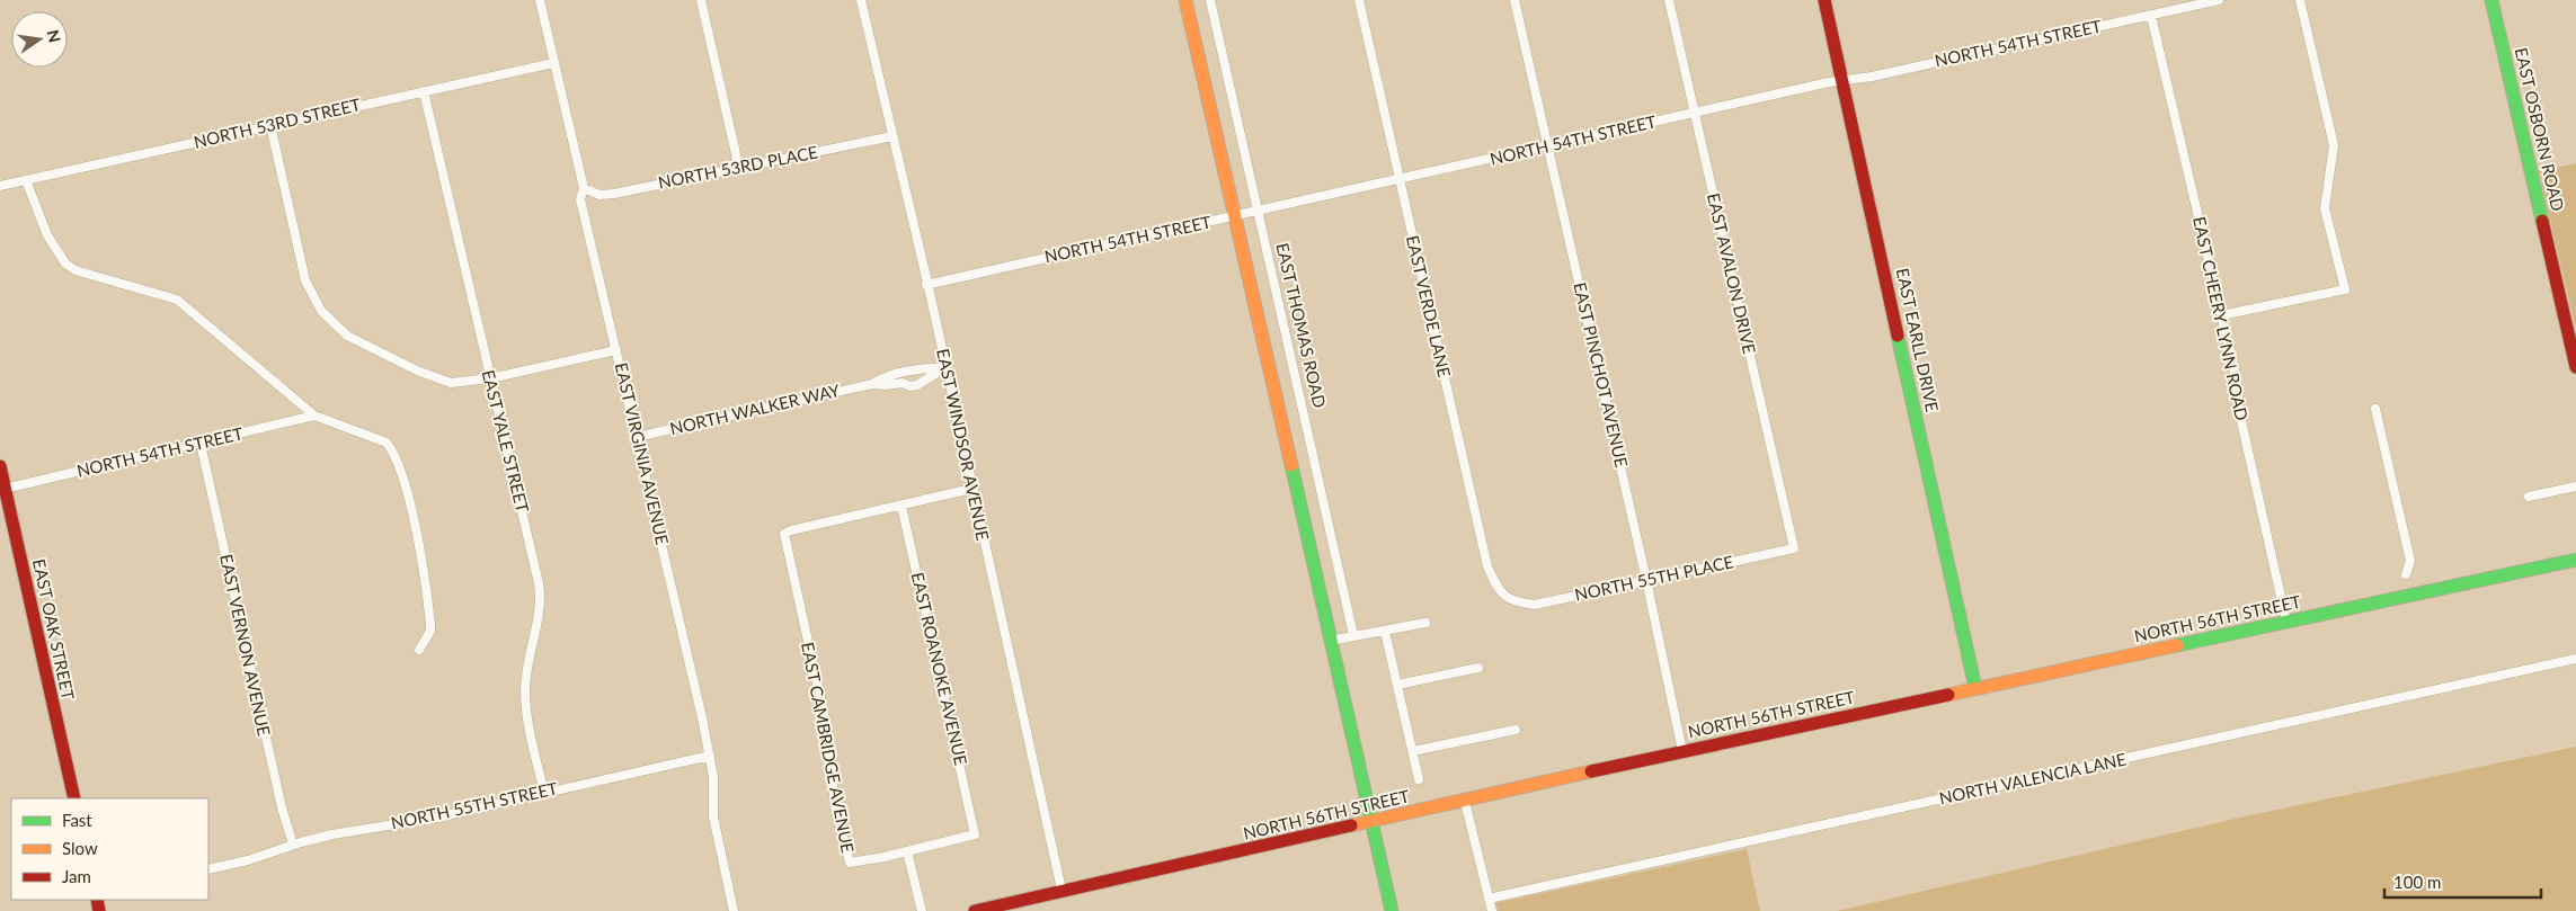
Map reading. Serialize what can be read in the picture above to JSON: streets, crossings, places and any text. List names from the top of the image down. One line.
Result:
{"streets":{"main road":["EAST OSBORN ROAD","EAST EARLL DRIVE","NORTH 56TH STREET","EAST OAK STREET"],"street":["NORTH 54TH STREET","NORTH 53RD STREET","NORTH 53RD PLACE","EAST AVALON DRIVE","EAST VERDE LANE","EAST CHEERY LYNN ROAD","EAST THOMAS ROAD","EAST PINCHOT AVENUE","NORTH WALKER WAY","EAST YALE STREET","EAST WINDSOR AVENUE","EAST VIRGINIA AVENUE","NORTH 55TH PLACE","EAST VERNON AVENUE","EAST ROANOKE AVENUE","EAST CAMBRIDGE AVENUE","NORTH VALENCIA LANE","NORTH 55TH STREET"]},"crossings":[["NORTH 54TH STREET","EAST AVALON DRIVE"],["NORTH 54TH STREET","EAST VERDE LANE"],["NORTH 54TH STREET","EAST CHEERY LYNN ROAD"],["NORTH 54TH STREET","EAST THOMAS ROAD"],["NORTH 54TH STREET","EAST EARLL DRIVE"],["NORTH 54TH STREET","EAST PINCHOT AVENUE"],["NORTH 54TH STREET","EAST WINDSOR AVENUE"],["NORTH 54TH STREET","EAST OAK STREET"],["NORTH 54TH STREET","EAST VERNON AVENUE"],["NORTH 53RD STREET","EAST YALE STREET"],["NORTH 53RD STREET","EAST VIRGINIA AVENUE"],["NORTH 53RD PLACE","EAST WINDSOR AVENUE"],["NORTH 53RD PLACE","EAST VIRGINIA AVENUE"],["EAST AVALON DRIVE","NORTH 55TH PLACE"],["EAST VERDE LANE","NORTH 55TH PLACE"],["EAST CHEERY LYNN ROAD","NORTH 56TH STREET"],["EAST EARLL DRIVE","NORTH 56TH STREET"],["EAST PINCHOT AVENUE","NORTH 55TH PLACE"],["EAST PINCHOT AVENUE","NORTH 56TH STREET"],["NORTH WALKER WAY","EAST WINDSOR AVENUE"],["NORTH WALKER WAY","EAST VIRGINIA AVENUE"],["EAST YALE STREET","NORTH 55TH STREET"],["EAST WINDSOR AVENUE","NORTH 56TH STREET"],["EAST VIRGINIA AVENUE","NORTH 55TH STREET"],["EAST VERNON AVENUE","NORTH 55TH STREET"],["EAST ROANOKE AVENUE","EAST CAMBRIDGE AVENUE"]],"legend":["Fast","Slow","Jam"],"scale_bar":"100 m","north":"right"}
